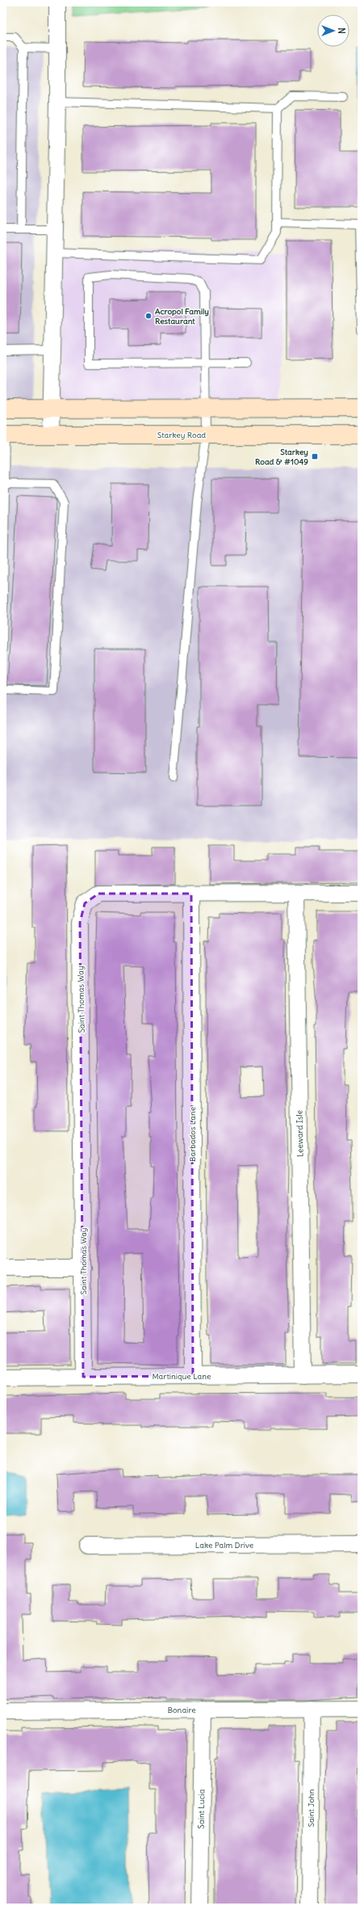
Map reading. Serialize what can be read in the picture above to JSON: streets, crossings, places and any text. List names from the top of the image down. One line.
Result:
{"streets":{"main road":["Starkey Road"],"street":["Saint Thomas Way","Leeward Isle","Barbados Lane","Martinique Lane","Lake Palm Drive","Bonaire","Saint John","Saint Lucia"]},"crossings":[["Saint Thomas Way","Leeward Isle"],["Saint Thomas Way","Barbados Lane"],["Saint Thomas Way","Martinique Lane"],["Leeward Isle","Martinique Lane"],["Barbados Lane","Martinique Lane"],["Bonaire","Saint John"],["Bonaire","Saint Lucia"]],"places":{"other":["Acropol Family Restaurant"],"transit":["Starkey Road & #1049"]},"north":"right"}
